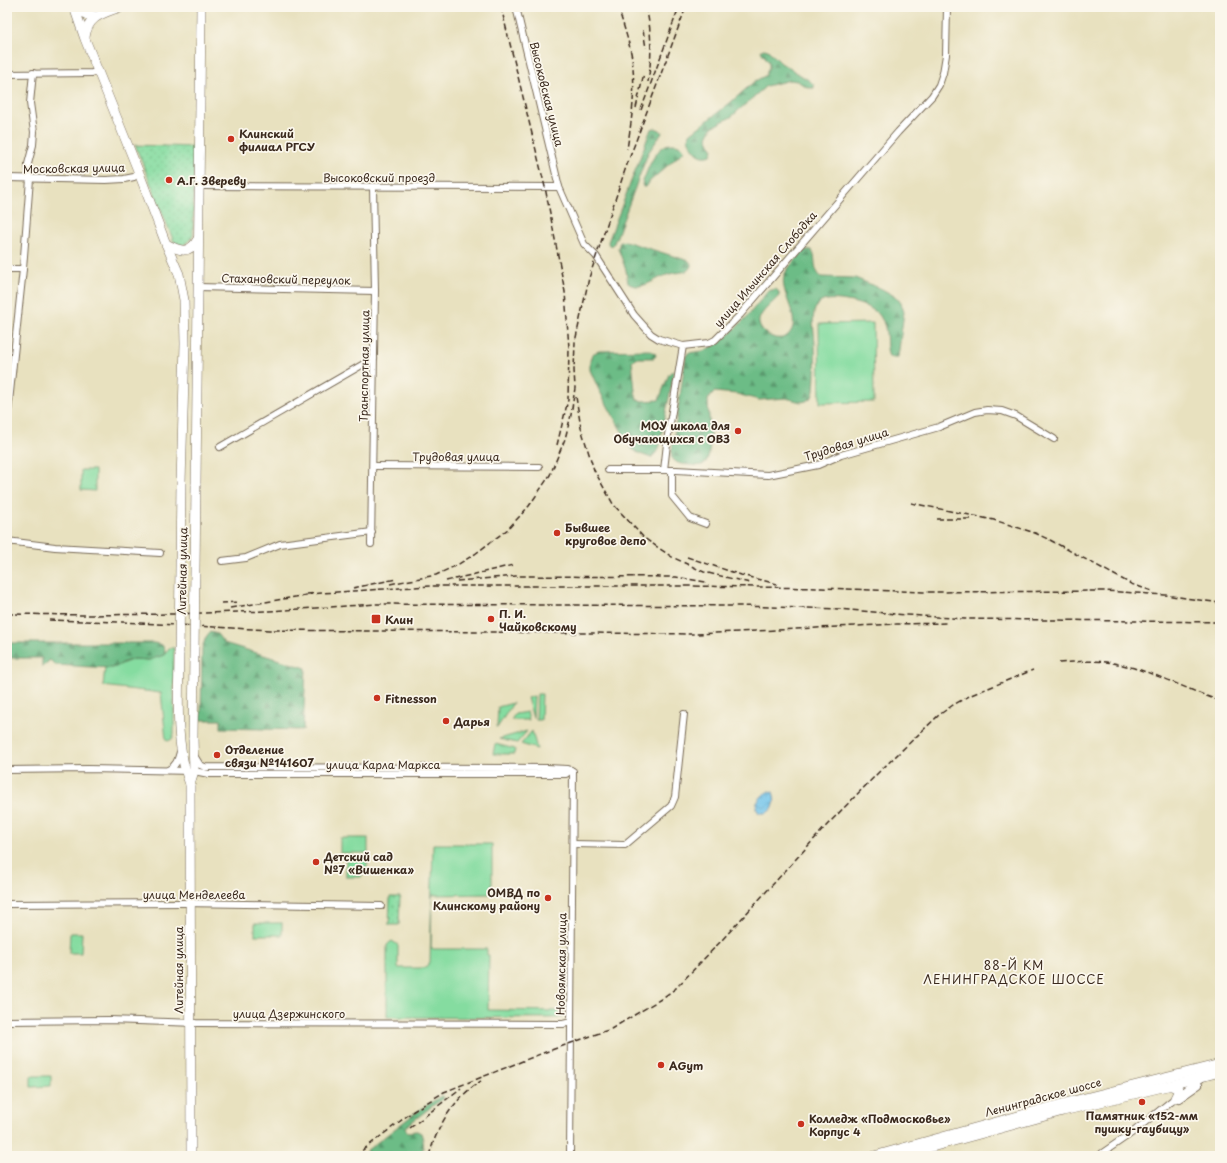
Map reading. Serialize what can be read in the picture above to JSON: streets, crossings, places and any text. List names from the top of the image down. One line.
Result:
{"streets":{"highway":["Литейная улица","Ленинградское шоссе"],"street":["Высоковская улица","Московская улица","Высоковский проезд","улица Ильинская Слободка","Стахановский переулок","Транспортная улица","Трудовая улица","улица Карла Маркса","улица Менделеева","Новоямская улица","улица Дзержинского"]},"crossings":[["Высоковская улица","Высоковский проезд"],["Высоковская улица","улица Ильинская Слободка"],["Московская улица","Литейная улица"],["Высоковский проезд","Транспортная улица"],["Высоковский проезд","Литейная улица"],["Стахановский переулок","Транспортная улица"],["Стахановский переулок","Литейная улица"],["Транспортная улица","Трудовая улица"],["Литейная улица","улица Карла Маркса"],["Литейная улица","улица Менделеева"],["Литейная улица","улица Дзержинского"],["улица Карла Маркса","Новоямская улица"],["Новоямская улица","улица Дзержинского"]],"districts":["88-Й КМ ЛЕНИНГРАДСКОЕ ШОССЕ"],"places":{"other":["Клинский филиал РГСУ","А.Г. Звереву","МОУ школа для Обучающихся с ОВЗ","Бывшее круговое депо","П. И. Чайковскому","Fitnesson","Дарья","Отделение связи №141607","Детский сад №7 «Вишенка»","ОМВД по Клинскому району","AGym","Памятник «152-мм пушку-гаубицу»","Колледж «Подмосковье» Корпус 4"],"transit":["Клин"]}}
